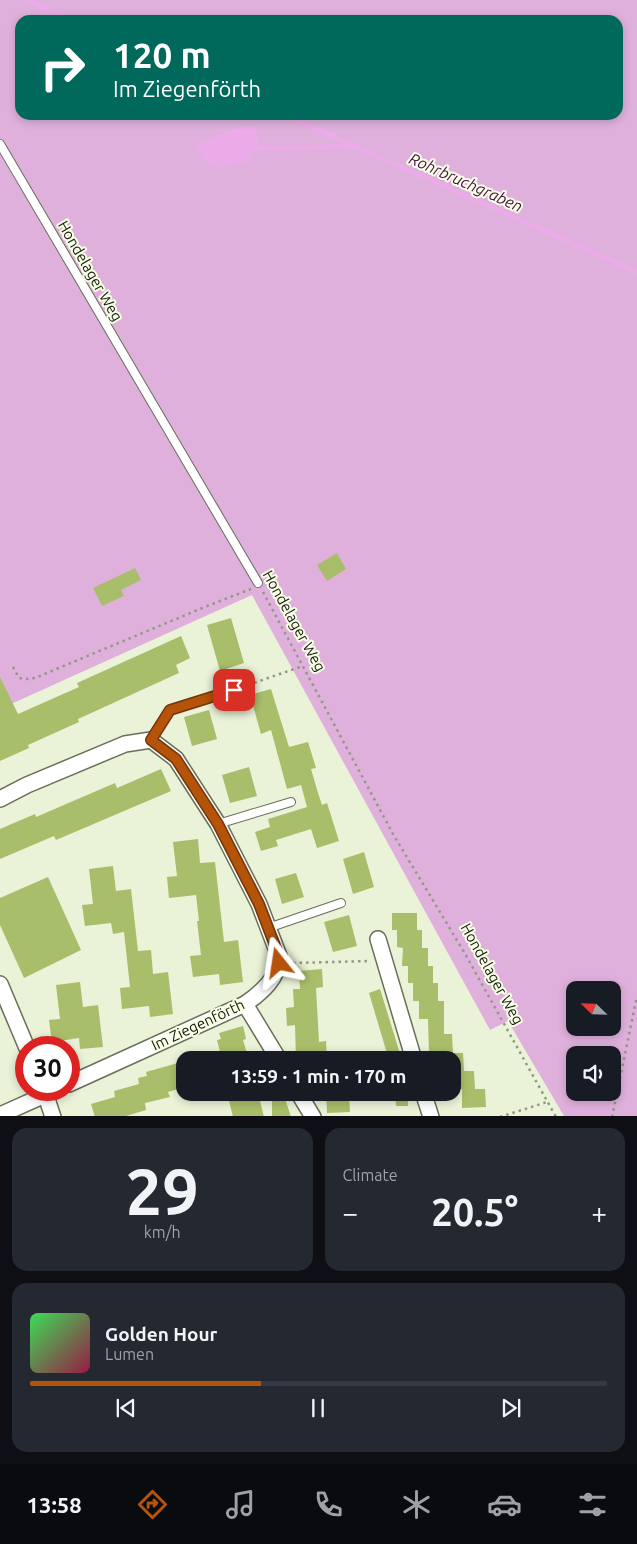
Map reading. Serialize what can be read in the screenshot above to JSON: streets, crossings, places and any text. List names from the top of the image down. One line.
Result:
{"streets":{"street":["Im Ziegenförth"],"lane":["Hondelager Weg"]},"water":["Rohrbruchgraben"],"north":"top left","page":{"turn":["120 m","Im Ziegenförth"],"limit":"30","trip":"13:59 · 1 min · 170 m","tile":[["29","km/h"],"Climate"],"heat":["−","20.5°","+"],"song":["Golden Hour","Lumen"],"tabs":"13:58"}}
